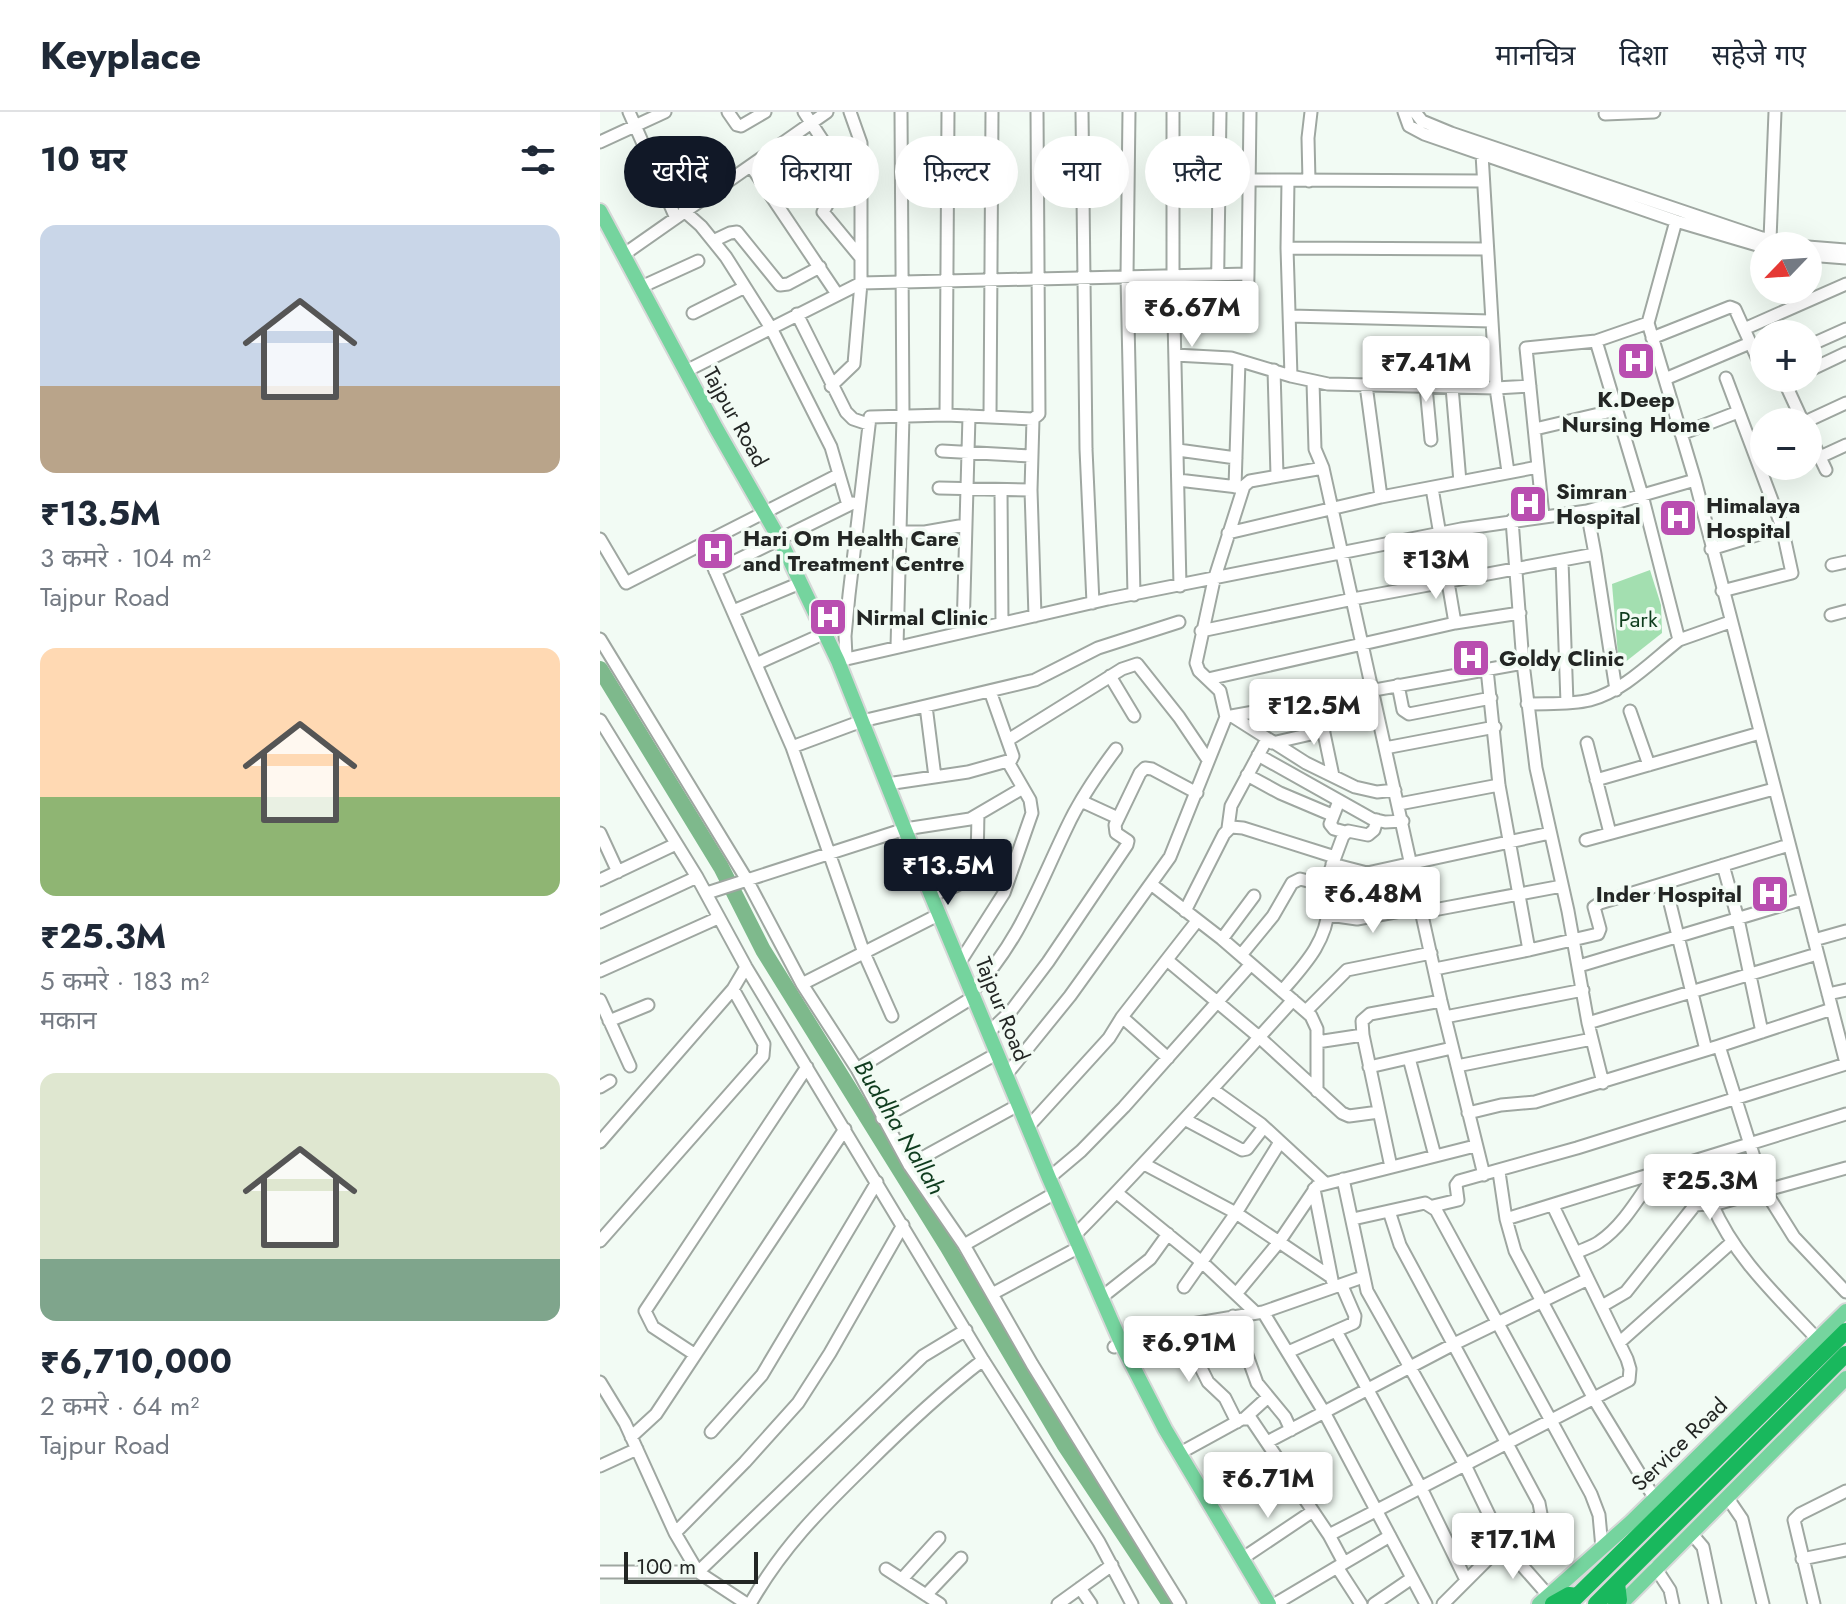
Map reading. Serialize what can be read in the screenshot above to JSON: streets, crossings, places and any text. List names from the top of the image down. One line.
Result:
{"streets":{"main road":["Tajpur Road","Service Road"]},"water":["Buddha Nallah"],"parks":["Park"],"places":{"hospital":["K.Deep Nursing Home","Simran Hospital","Himalaya Hospital","Hari Om Health Care and Treatment Centre","Nirmal Clinic","Goldy Clinic","Inder Hospital"]},"scale_bar":"100 m","north":"bottom left","page":{"header":"Keyplace","nav":["मानचित्र","दिशा","सहेजे गए"],"heading":"10 घर","chip":["खरीदें","किराया","फ़िल्टर","नया","फ़्लैट"],"list":[{"name":"₹13.5M","note":"3 कमरे · 104 m² · Tajpur Road"},{"name":"₹25.3M","note":"5 कमरे · 183 m² · मकान"},{"name":"₹6,710,000","note":"2 कमरे · 64 m² · Tajpur Road"}],"map_buttons":["+","−"],"price":["₹6.67M","₹7.41M","₹13M","₹12.5M","₹13.5M","₹6.48M","₹25.3M","₹6.91M","₹6.71M","₹17.1M"],"scale":"100 m"}}
